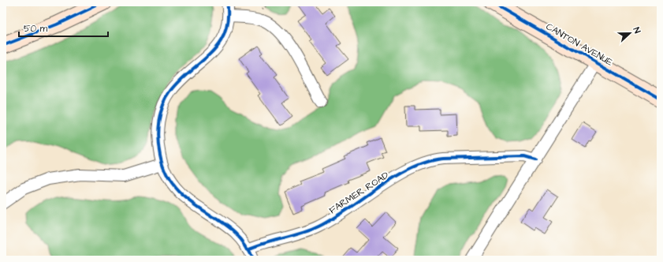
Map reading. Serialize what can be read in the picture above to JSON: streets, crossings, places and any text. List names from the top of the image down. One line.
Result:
{"streets":{"main road":["CANTON AVENUE"],"street":["FARMER ROAD"]},"scale_bar":"50 m","north":"right"}
